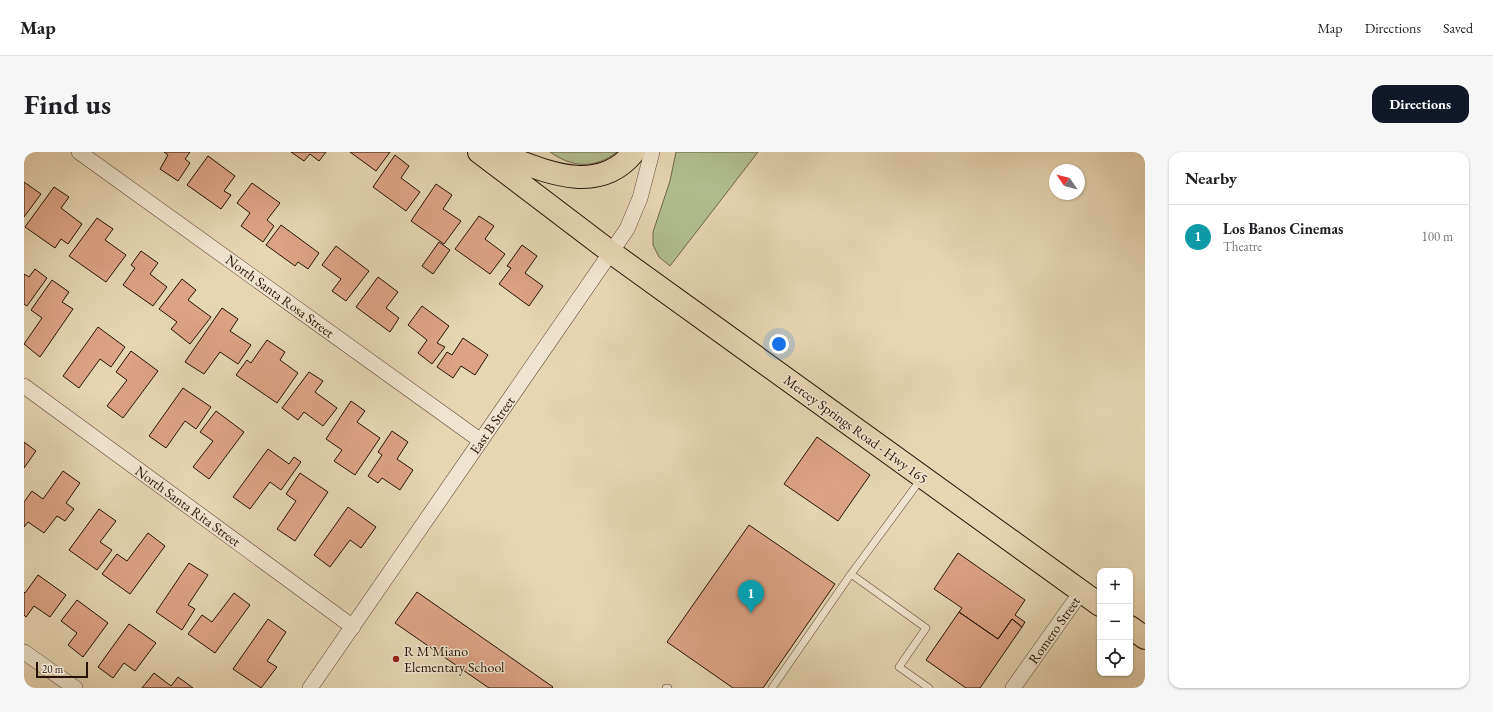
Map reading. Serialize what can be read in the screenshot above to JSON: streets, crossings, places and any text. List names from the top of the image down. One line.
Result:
{"streets":{"main road":["Mercey Springs Road - Hwy 165"],"street":["North Santa Rosa Street","East B Street","North Santa Rita Street","Romero Street"]},"crossings":[["North Santa Rosa Street","East B Street"],["East B Street","Mercey Springs Road - Hwy 165"],["East B Street","North Santa Rita Street"],["Mercey Springs Road - Hwy 165","Romero Street"]],"places":["R M Miano Elementary School"],"scale_bar":"20 m","north":"top left","page":{"header":"Map","nav":["Map","Directions","Saved"],"buttons":"Directions","title":"Find us","heading":"Nearby","list":[{"mark":"1","name":"Los Banos Cinemas","note":"Theatre","value":"100 m"}],"map_buttons":["+","−"],"pins":"1","scale":"20 m"}}
